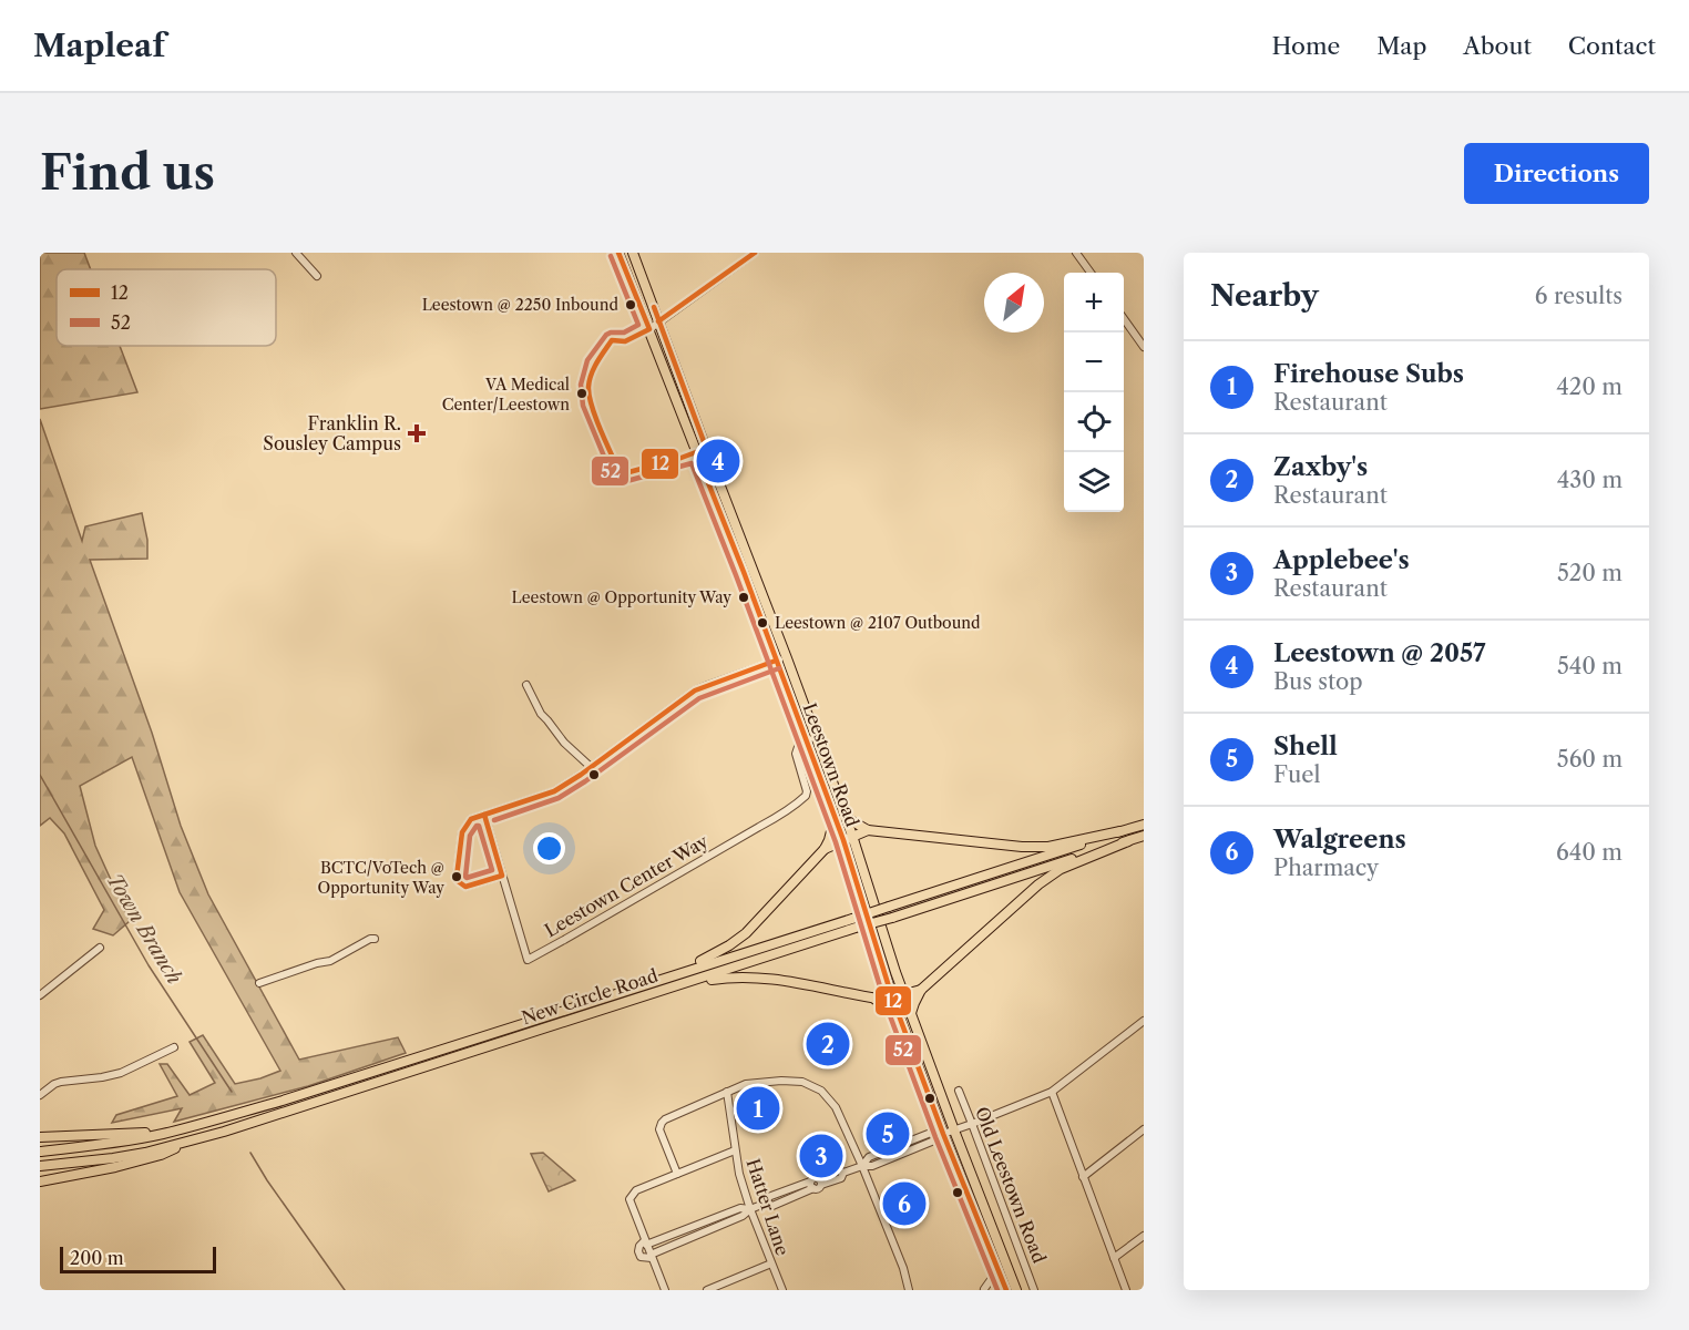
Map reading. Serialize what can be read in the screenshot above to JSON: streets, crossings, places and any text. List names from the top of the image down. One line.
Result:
{"streets":{"highway":["New Circle Road"],"main road":["Leestown Road"],"street":["Leestown Center Way","Old Leestown Road","Hatter Lane"]},"crossings":[["Leestown Road","Leestown Center Way"]],"water":["Town Branch"],"places":{"other":["Leestown @ 2250 Inbound","VA Medical Center/Leestown","Leestown @ Opportunity Way","Leestown @ 2107 Outbound","BCTC/VoTech @ Opportunity Way"],"health":["Franklin R. Sousley Campus"]},"lines":["transit line 12","transit line 52"],"legend":["12","52"],"scale_bar":"200 m","north":"top right","page":{"header":"Mapleaf","nav":["Home","Map","About","Contact"],"buttons":"Directions","title":"Find us","heading":["Nearby","6 results"],"map_buttons":["+","−"],"list":[{"mark":"1","name":"Firehouse Subs","note":"Restaurant","value":"420 m"},{"mark":"2","name":"Zaxby's","note":"Restaurant","value":"430 m"},{"mark":"3","name":"Applebee's","note":"Restaurant","value":"520 m"},{"mark":"4","name":"Leestown @ 2057","note":"Bus stop","value":"540 m"},{"mark":"5","name":"Shell","note":"Fuel","value":"560 m"},{"mark":"6","name":"Walgreens","note":"Pharmacy","value":"640 m"}],"pins":["4","2","1","5","3","6"],"scale":"200 m"}}
